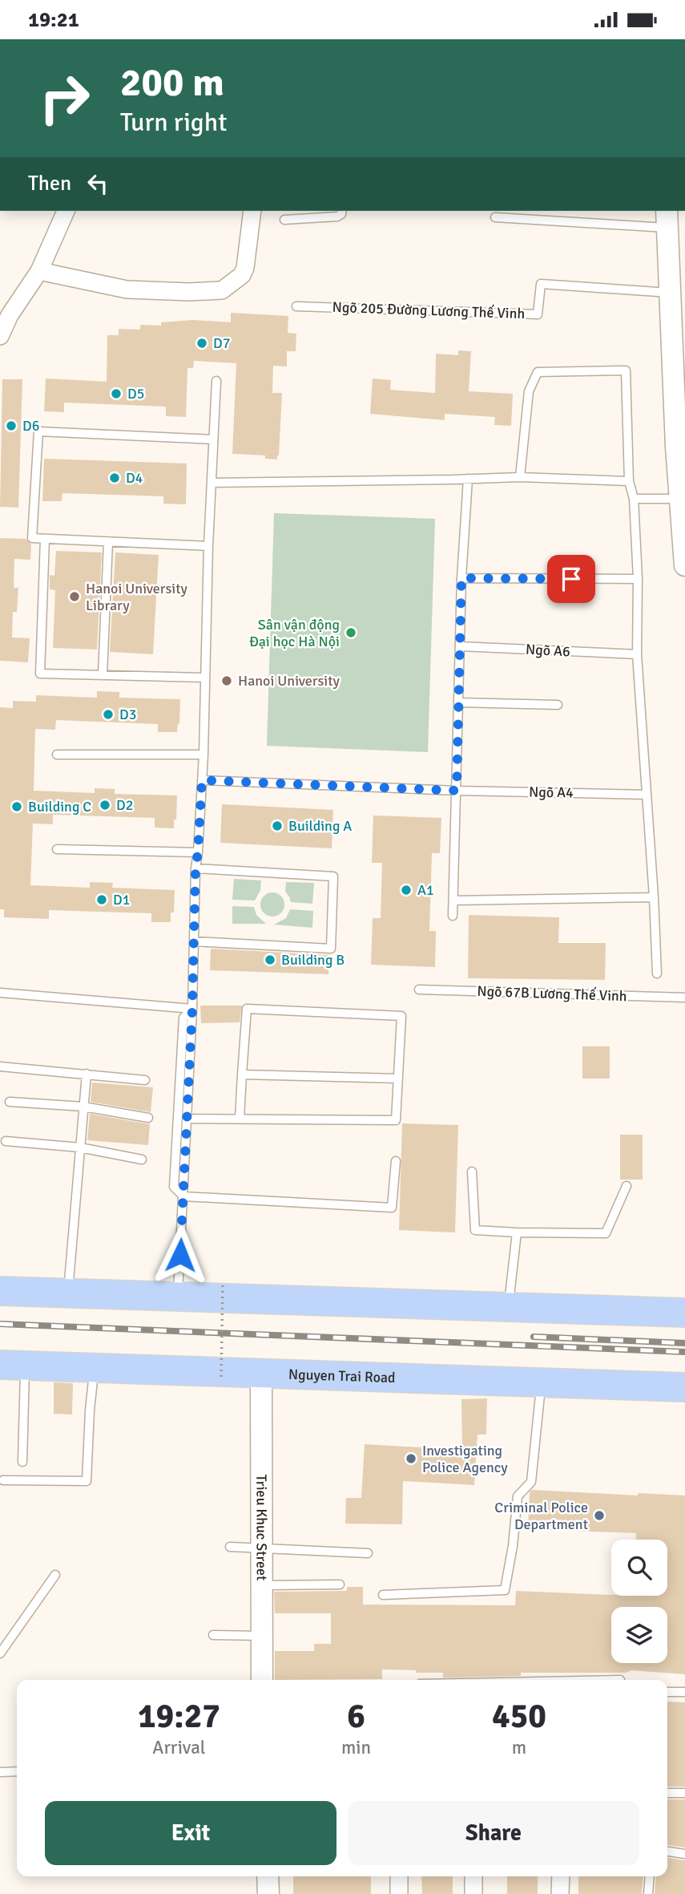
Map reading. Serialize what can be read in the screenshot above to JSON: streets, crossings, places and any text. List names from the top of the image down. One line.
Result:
{"streets":{"highway":["Nguyen Trai Road"],"street":["Trieu Khuc Street"],"lane":["Ngõ 205 Đường Lương Thế Vinh","Ngõ A6","Ngõ A4","Ngõ 67B Lương Thế Vinh"]},"crossings":[["Nguyen Trai Road","Trieu Khuc Street"]],"places":["D7","D5","D6","D4","Hanoi University Library","Sân vận động Đại học Hà Nội","Hanoi University","D3","D2","Building C","Building A","A1","D1","Building B","Investigating Police Agency","Criminal Police Department"],"page":{"status":"19:21","turn":["200 m","Turn right"],"then":"Then","eta":["19:27","Arrival","6","min","450","m"],"buttons":["Exit","Share"]}}
